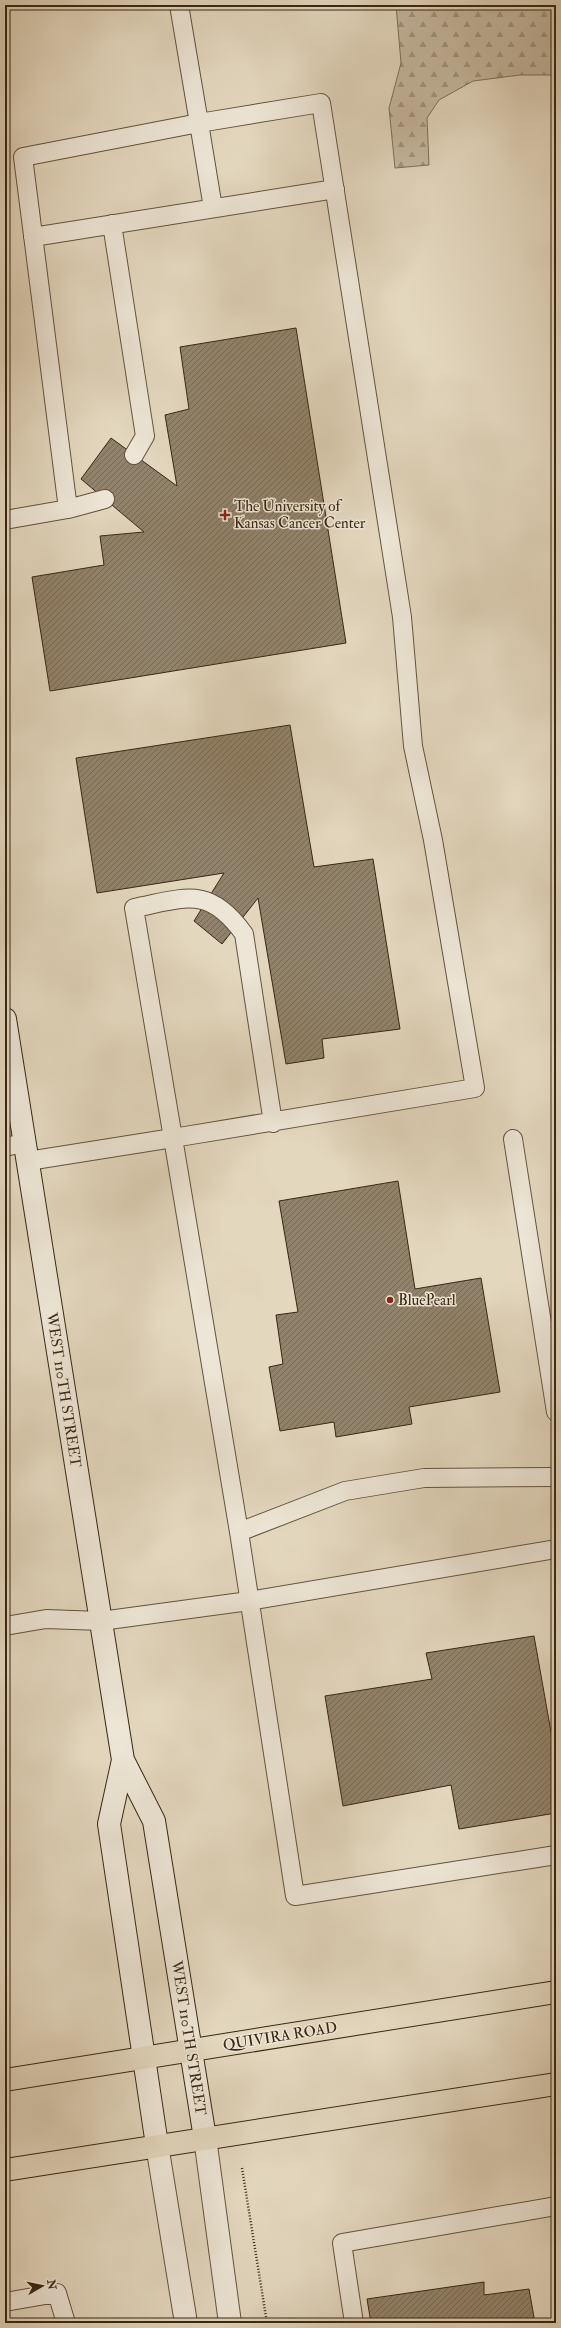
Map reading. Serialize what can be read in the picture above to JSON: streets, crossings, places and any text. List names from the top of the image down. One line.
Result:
{"streets":{"main road":["QUIVIRA ROAD"],"street":["WEST 110TH STREET"]},"crossings":[["WEST 110TH STREET","QUIVIRA ROAD"]],"places":{"health":["The University of Kansas Cancer Center"],"other":["BluePearl"]},"north":"right"}
